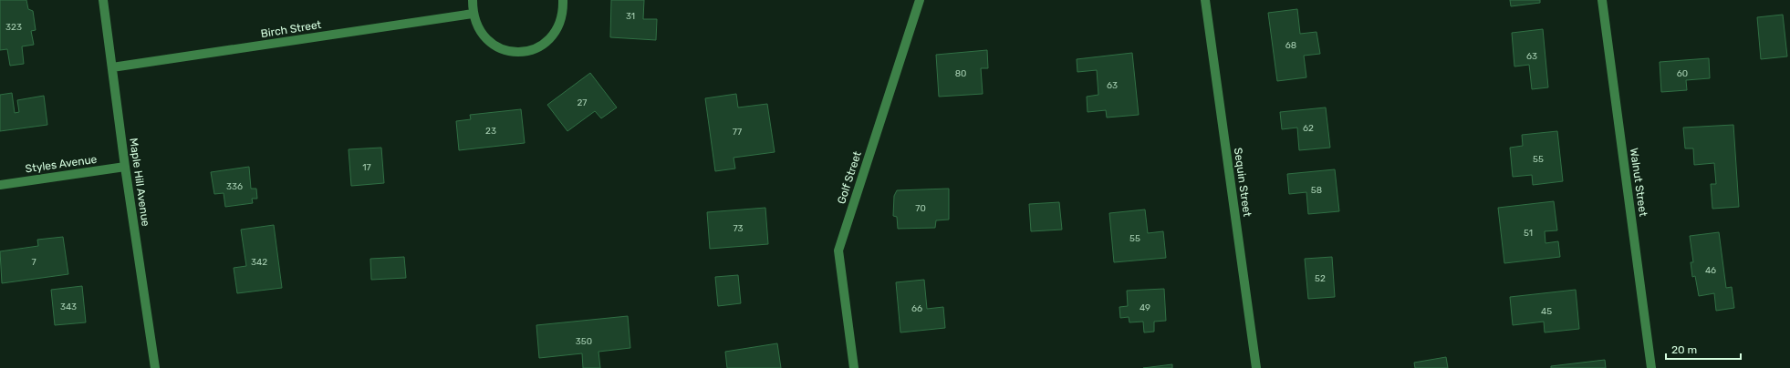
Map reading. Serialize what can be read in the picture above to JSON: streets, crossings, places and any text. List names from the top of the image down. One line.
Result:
{"streets":{"street":["Birch Street","Styles Avenue","Golf Street","Maple Hill Avenue","Sequin Street","Walnut Street"]},"crossings":[["Birch Street","Maple Hill Avenue"],["Styles Avenue","Maple Hill Avenue"]],"house_numbers":["31","323","68","63","80","60","63","27","62","23","77","55","17","336","58","70","73","51","55","7","342","46","52","343","49","66","45","350"],"scale_bar":"20 m"}
